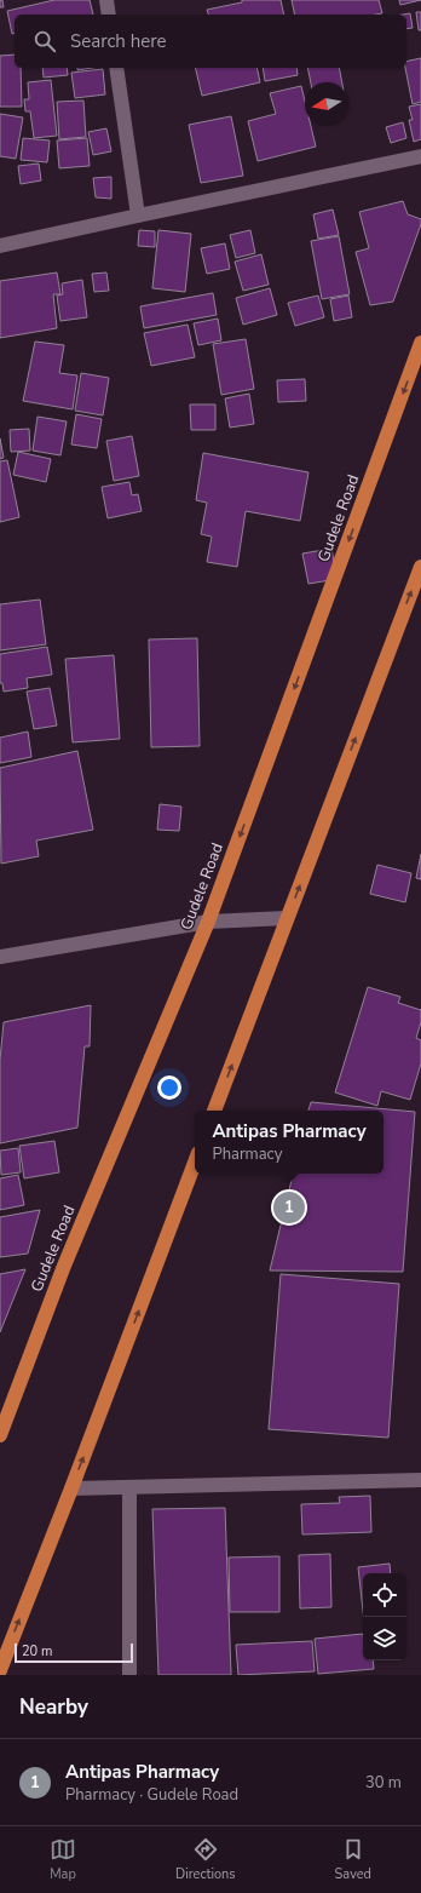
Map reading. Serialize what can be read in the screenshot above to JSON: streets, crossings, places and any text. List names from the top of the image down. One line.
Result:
{"streets":{"highway":["Gudele Road"]},"scale_bar":"20 m","north":"left","page":{"search":"Search here","popup":["Antipas Pharmacy","Pharmacy"],"pins":"1","scale":"20 m","heading":"Nearby","list":[{"mark":"1","name":"Antipas Pharmacy","note":"Pharmacy · Gudele Road","value":"30 m"}],"nav":["Map","Directions","Saved"]}}
